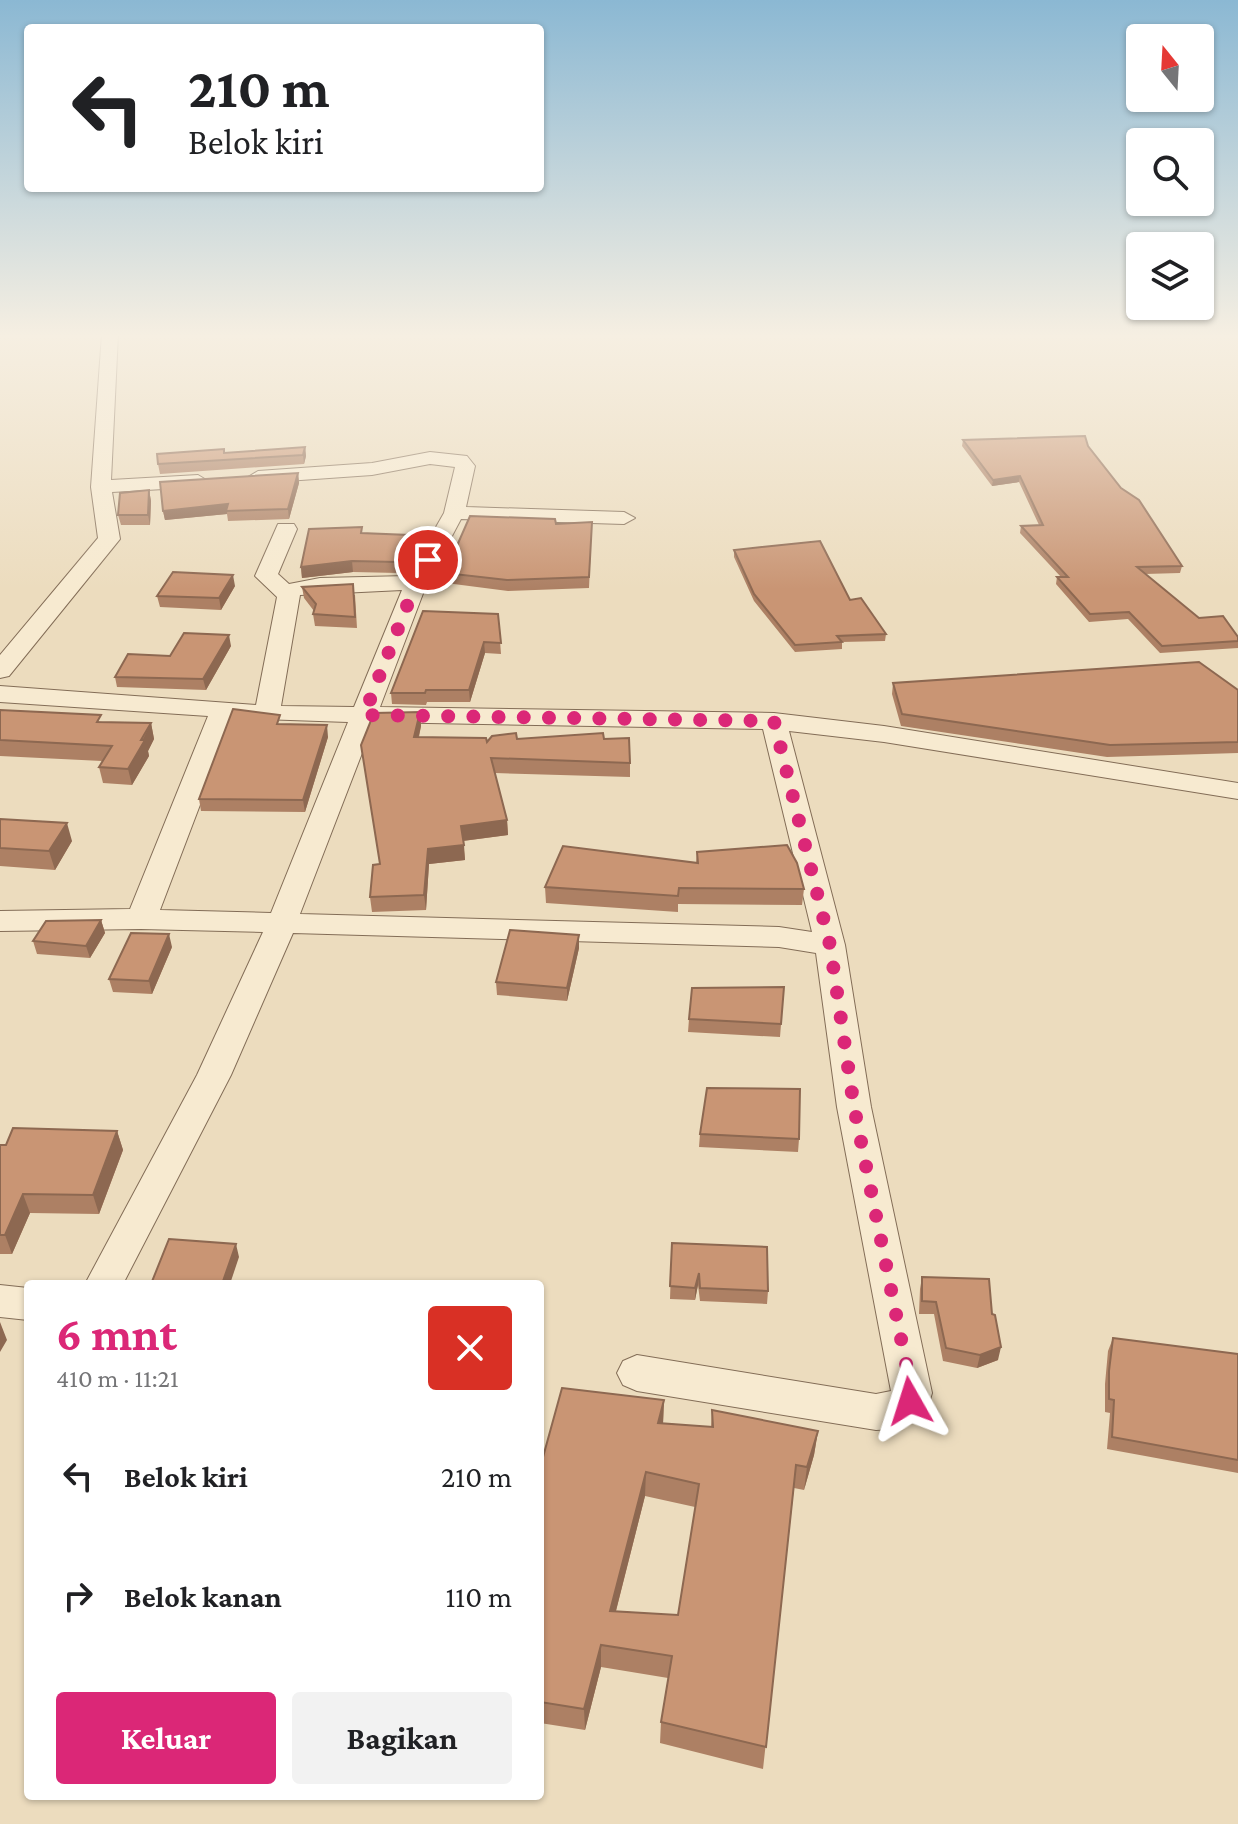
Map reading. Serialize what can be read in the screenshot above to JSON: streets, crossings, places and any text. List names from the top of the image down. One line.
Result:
{"north":"top","page":{"turn":["210 m","Belok kiri"],"heading":["6 mnt","410 m · 11:21"],"list":[{"name":"Belok kiri","value":"210 m"},{"name":"Belok kanan","value":"110 m"}],"buttons":["Keluar","Bagikan"]}}
